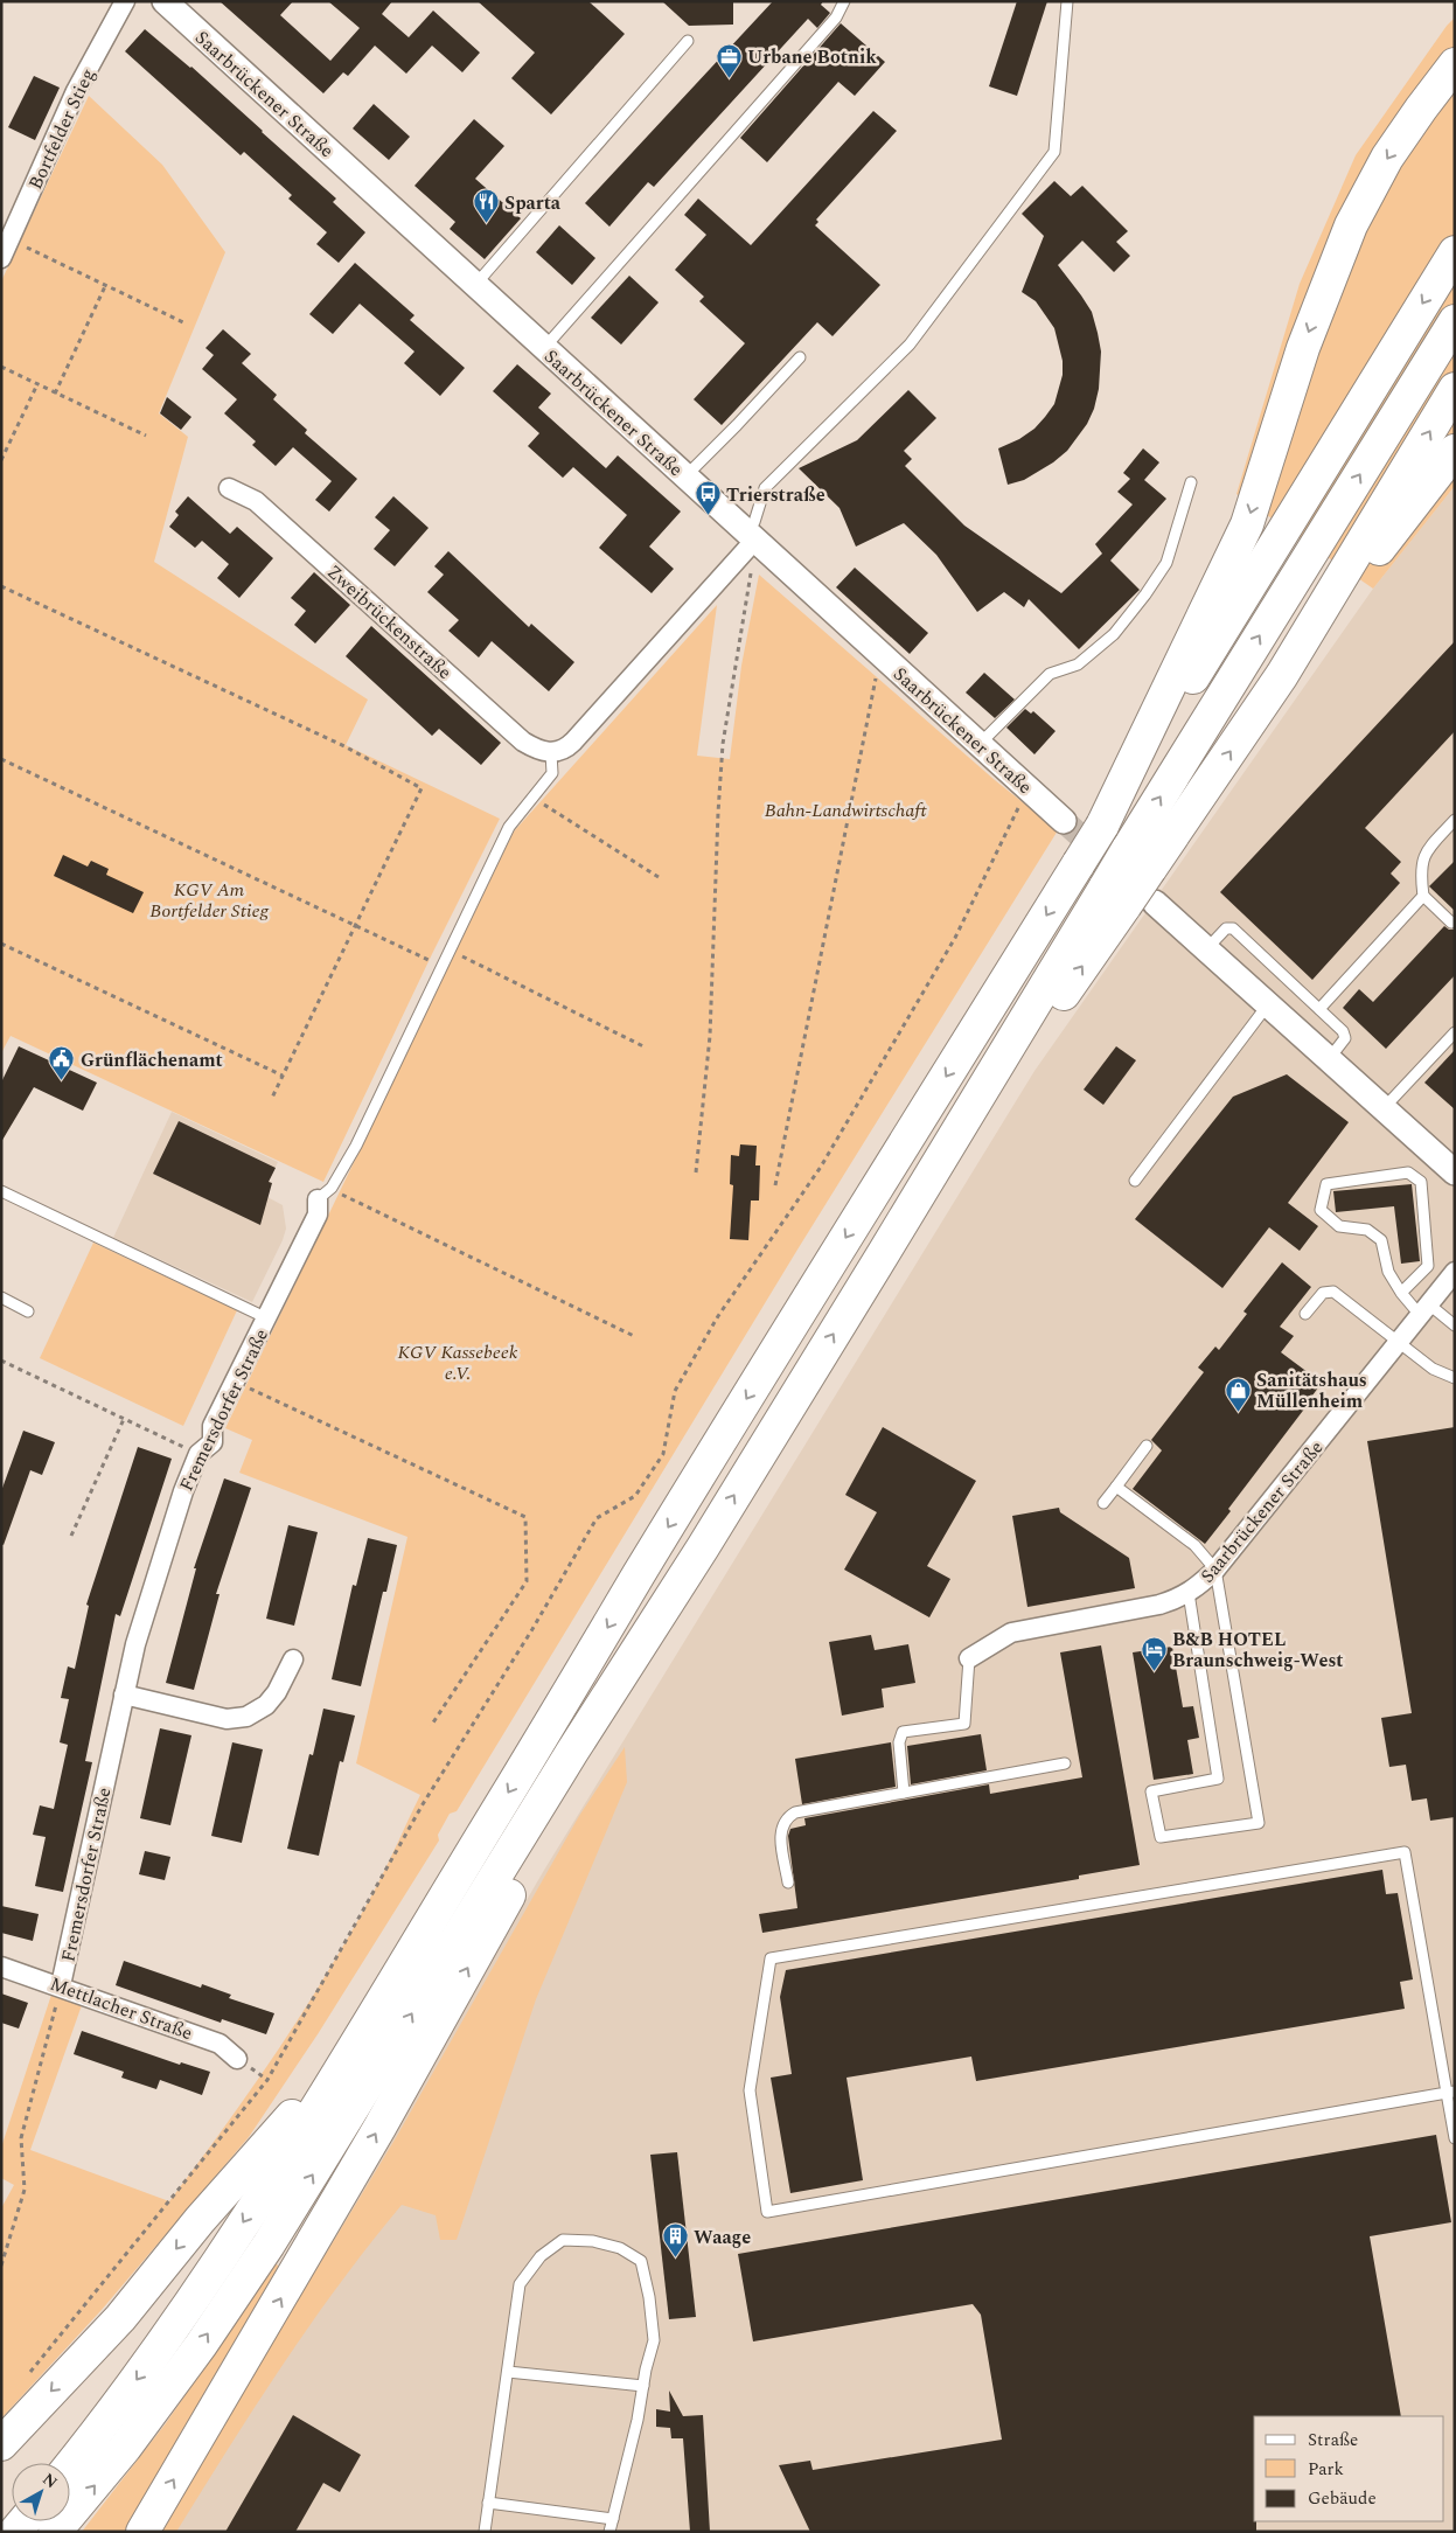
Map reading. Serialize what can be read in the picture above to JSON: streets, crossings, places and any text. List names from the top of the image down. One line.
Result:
{"streets":{"street":["Saarbrückener Straße","Bortfelder Stieg","Zweibrückenstraße","Fremersdorfer Straße","Mettlacher Straße"]},"crossings":[["Fremersdorfer Straße","Mettlacher Straße"]],"parks":["Bahn-Landwirtschaft","KGV Am Bortfelder Stieg","KGV Kassebeek e.V."],"places":{"office":["Urbane Botnik"],"restaurant":["Sparta"],"bus stop":["Trierstraße"],"public building":["Grünflächenamt"],"shop":["Sanitätshaus Müllenheim"],"hotel":["B&B HOTEL Braunschweig-West"],"building":["Waage"]},"legend":["Straße","Park","Gebäude"],"north":"top right"}
